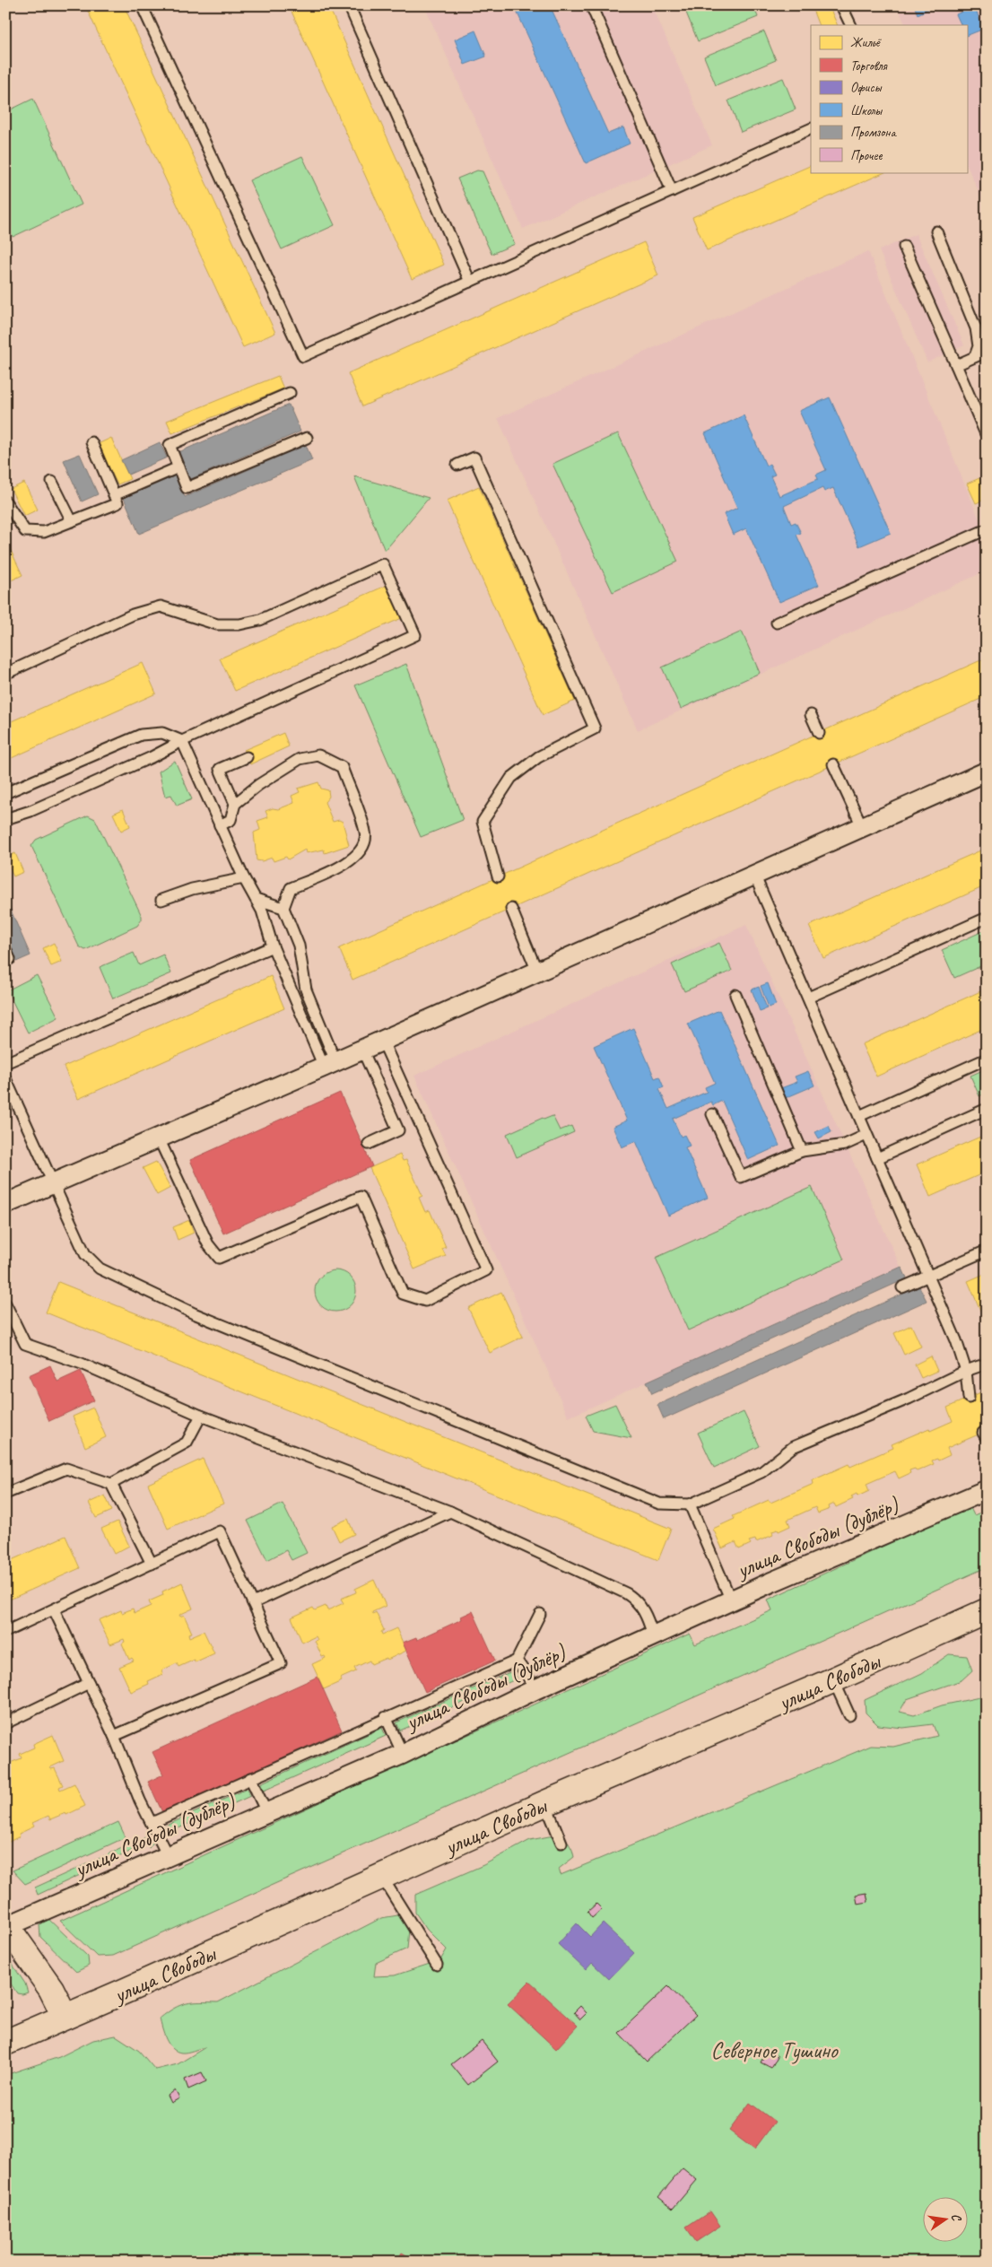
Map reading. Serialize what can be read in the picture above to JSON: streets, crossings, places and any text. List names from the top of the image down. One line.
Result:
{"streets":{"main road":["улица Свободы"],"street":["улица Свободы (дублёр)"]},"parks":["Северное Тушино"],"legend":["Жильё","Торговля","Офисы","Школы","Промзона","Прочее"],"north":"right"}
